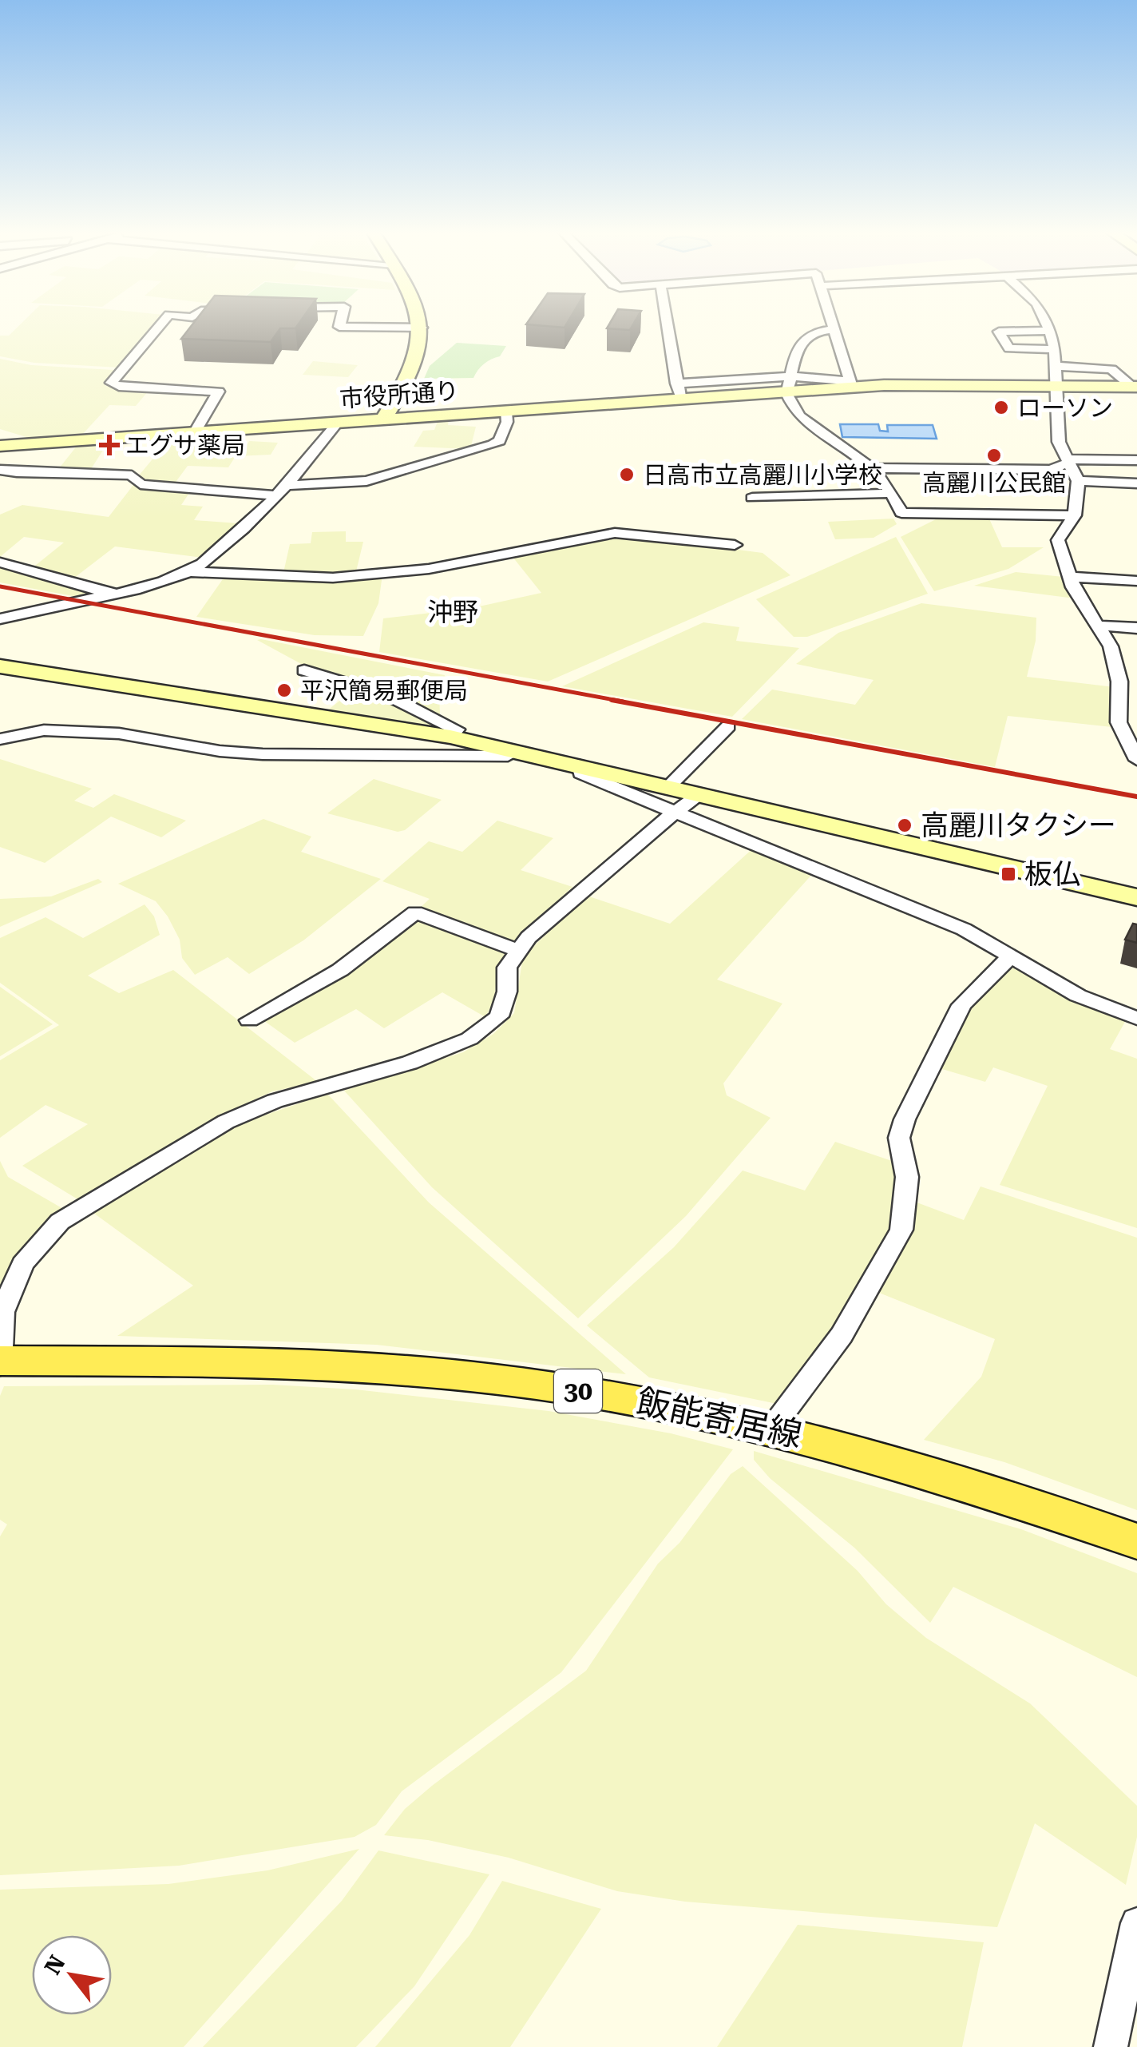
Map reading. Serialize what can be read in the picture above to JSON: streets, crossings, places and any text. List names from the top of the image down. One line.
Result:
{"streets":{"main road":["30","飯能寄居線"],"street":["市役所通り"]},"districts":["沖野"],"places":{"other":["ローソン","高麗川公民館","日高市立高麗川小学校","平沢簡易郵便局","高麗川タクシー"],"health":["エグサ薬局"],"transit":["板仏"]},"north":"top left"}
